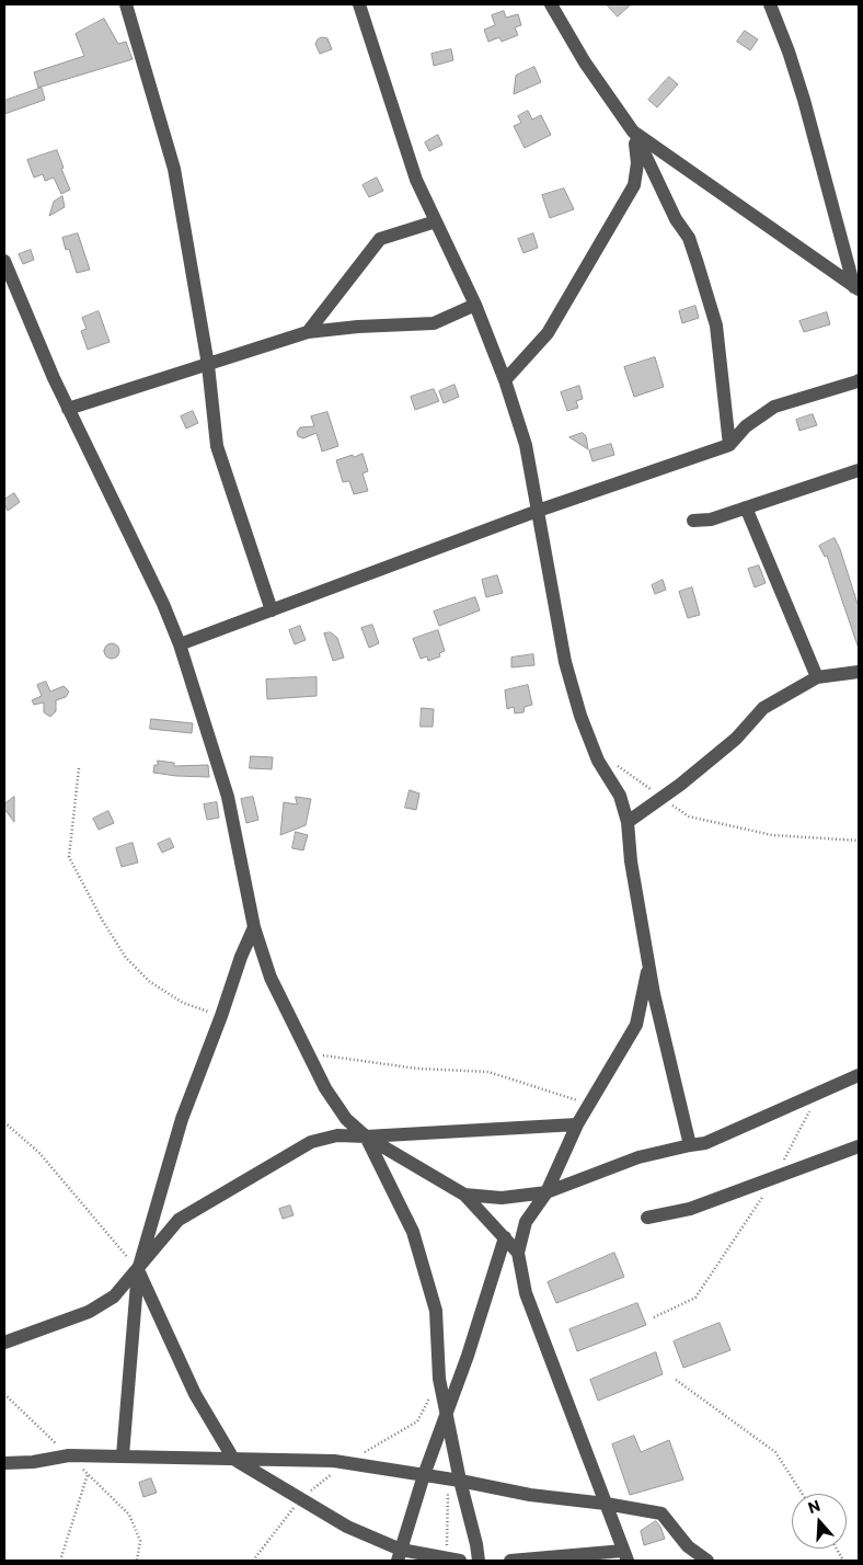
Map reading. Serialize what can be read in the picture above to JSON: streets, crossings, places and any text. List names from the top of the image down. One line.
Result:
{"north":"top"}
